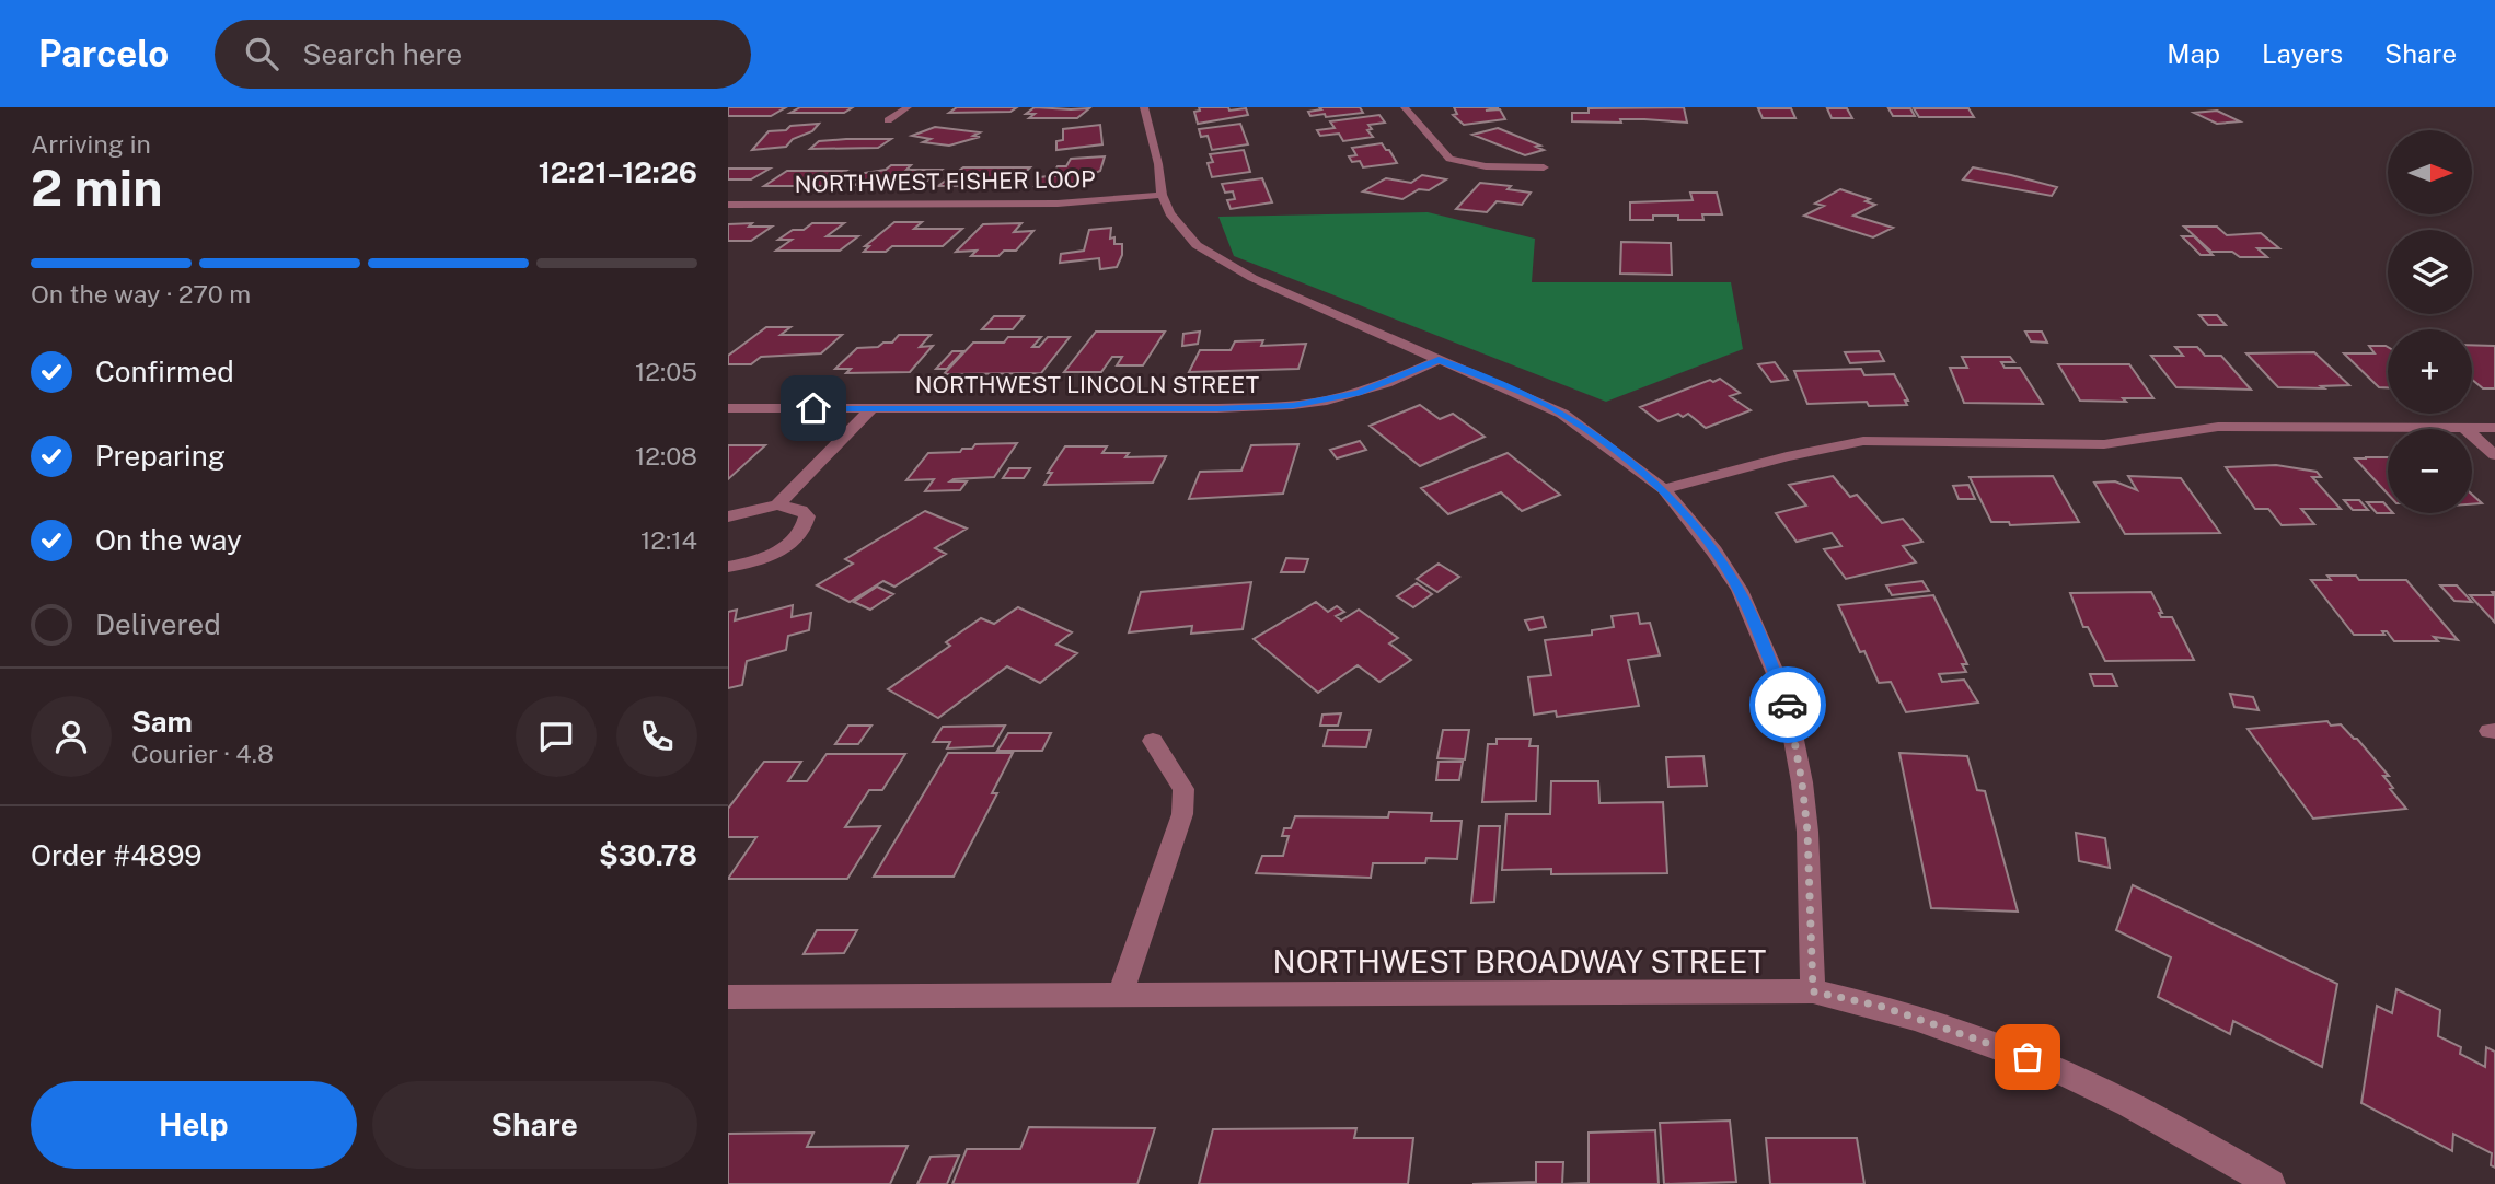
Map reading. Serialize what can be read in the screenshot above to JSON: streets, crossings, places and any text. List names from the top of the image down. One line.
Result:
{"streets":{"street":["NORTHWEST FISHER LOOP","NORTHWEST LINCOLN STREET","NORTHWEST BROADWAY STREET"]},"north":"right","page":{"header":"Parcelo","search":"Search here","nav":["Map","Layers","Share"],"heading":["2 min","Arriving in","12:21–12:26"],"panel":["Sam","Courier · 4.8","Order #4899","$30.78"],"map_buttons":["+","−"],"bar":"On the way · 270 m","list":[["Confirmed","12:05"],["Preparing","12:08"],["On the way","12:14"],"Delivered"],"buttons":["Help","Share"]}}
